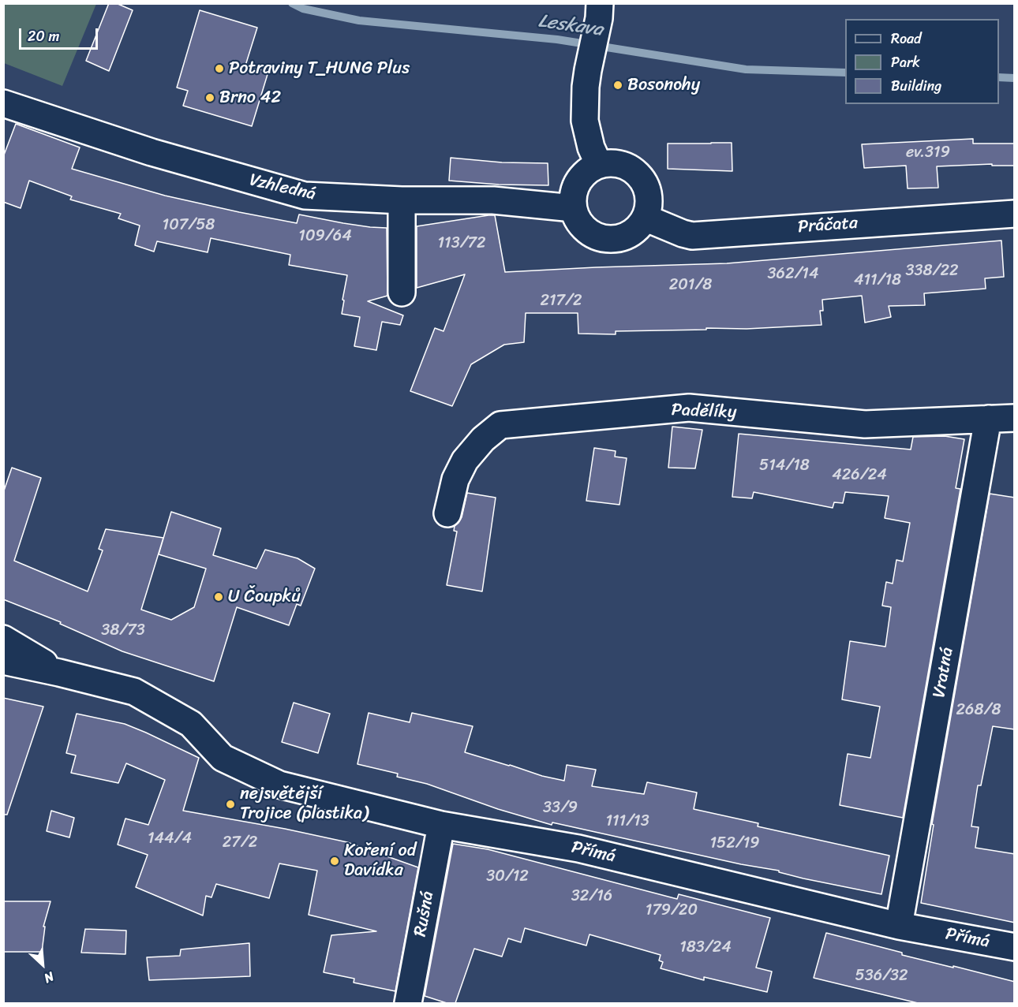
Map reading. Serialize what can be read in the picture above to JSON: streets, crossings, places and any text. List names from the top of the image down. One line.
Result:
{"streets":{"street":["Vzhledná","Práčata","Padělíky","Vratná","Přímá","Rušná"]},"crossings":[["Vzhledná","Práčata"],["Padělíky","Vratná"],["Vratná","Přímá"],["Přímá","Rušná"]],"water":["Leskava"],"places":["Potraviny T_HUNG Plus","Bosonohy","Brno 42","U Čoupků","nejsvětější Trojice (plastika)","Koření od Davídka"],"house_numbers":["ev.319","107/58","109/64","113/72","338/22","362/14","411/18","201/8","217/2","514/18","426/24","38/73","268/8","33/9","111/13","144/4","27/2","152/19","30/12","32/16","179/20","183/24","536/32"],"legend":["Road","Park","Building"],"scale_bar":"20 m","north":"bottom right"}
